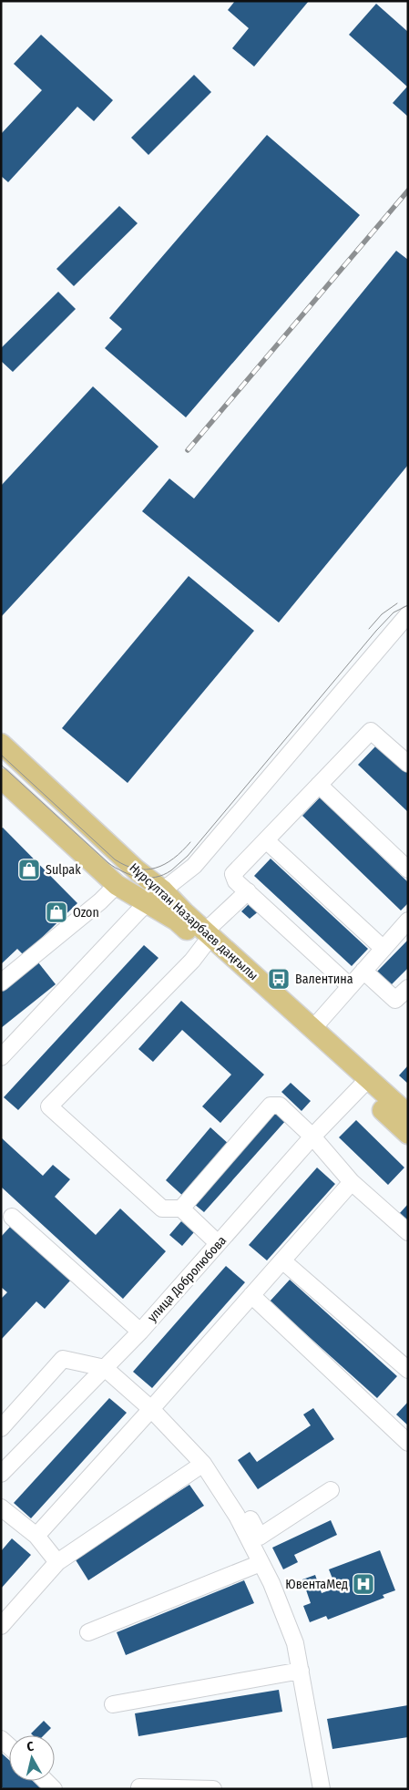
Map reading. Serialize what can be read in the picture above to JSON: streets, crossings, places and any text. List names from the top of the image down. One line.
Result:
{"streets":{"main road":["Нұрсұлтан Назарбаев даңғылы"],"street":["улица Добролюбова"]},"crossings":[["Нұрсұлтан Назарбаев даңғылы","улица Добролюбова"]],"places":{"shop":["Sulpak","Ozon"],"bus stop":["Валентина"],"hospital":["ЮвентаМед"]},"north":"top"}
